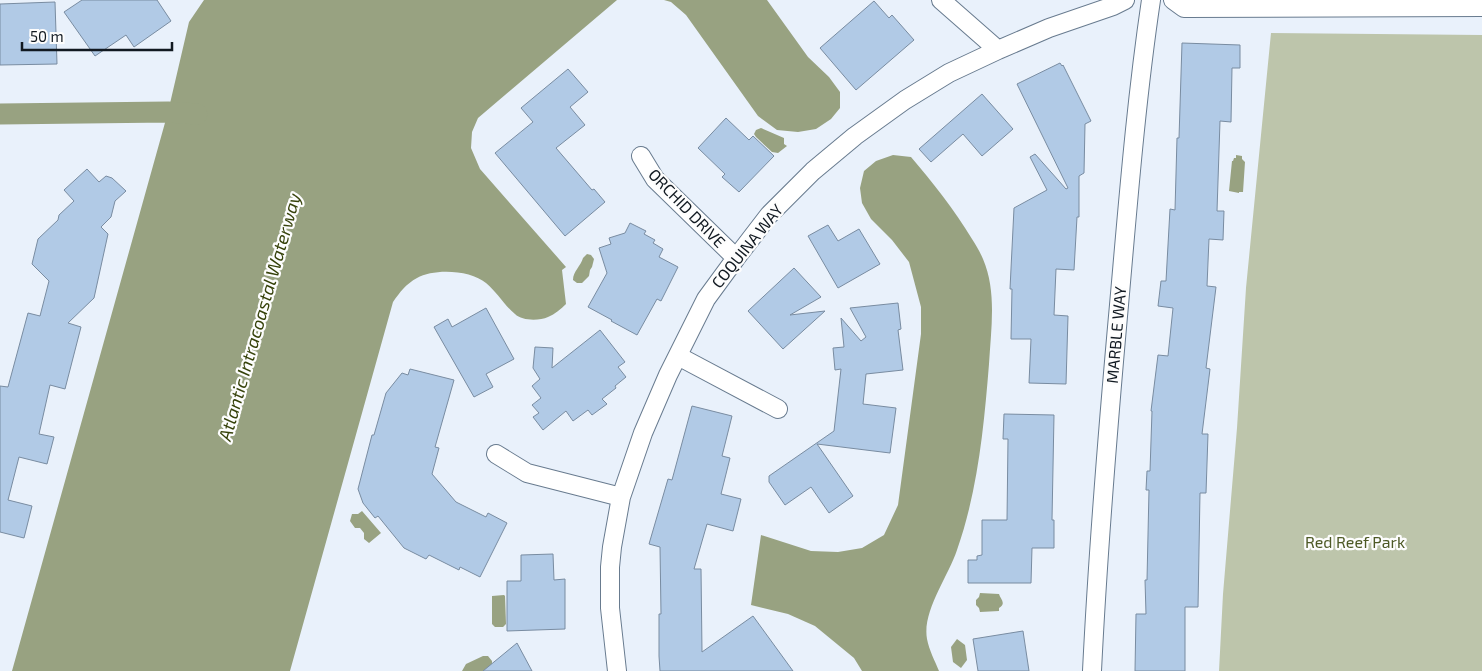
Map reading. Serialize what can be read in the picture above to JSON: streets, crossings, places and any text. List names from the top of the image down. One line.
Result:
{"streets":{"street":["ORCHID DRIVE","COQUINA WAY","MARBLE WAY"]},"crossings":[["ORCHID DRIVE","COQUINA WAY"]],"water":["Atlantic Intracoastal Waterway"],"parks":["Red Reef Park"],"scale_bar":"50 m"}
